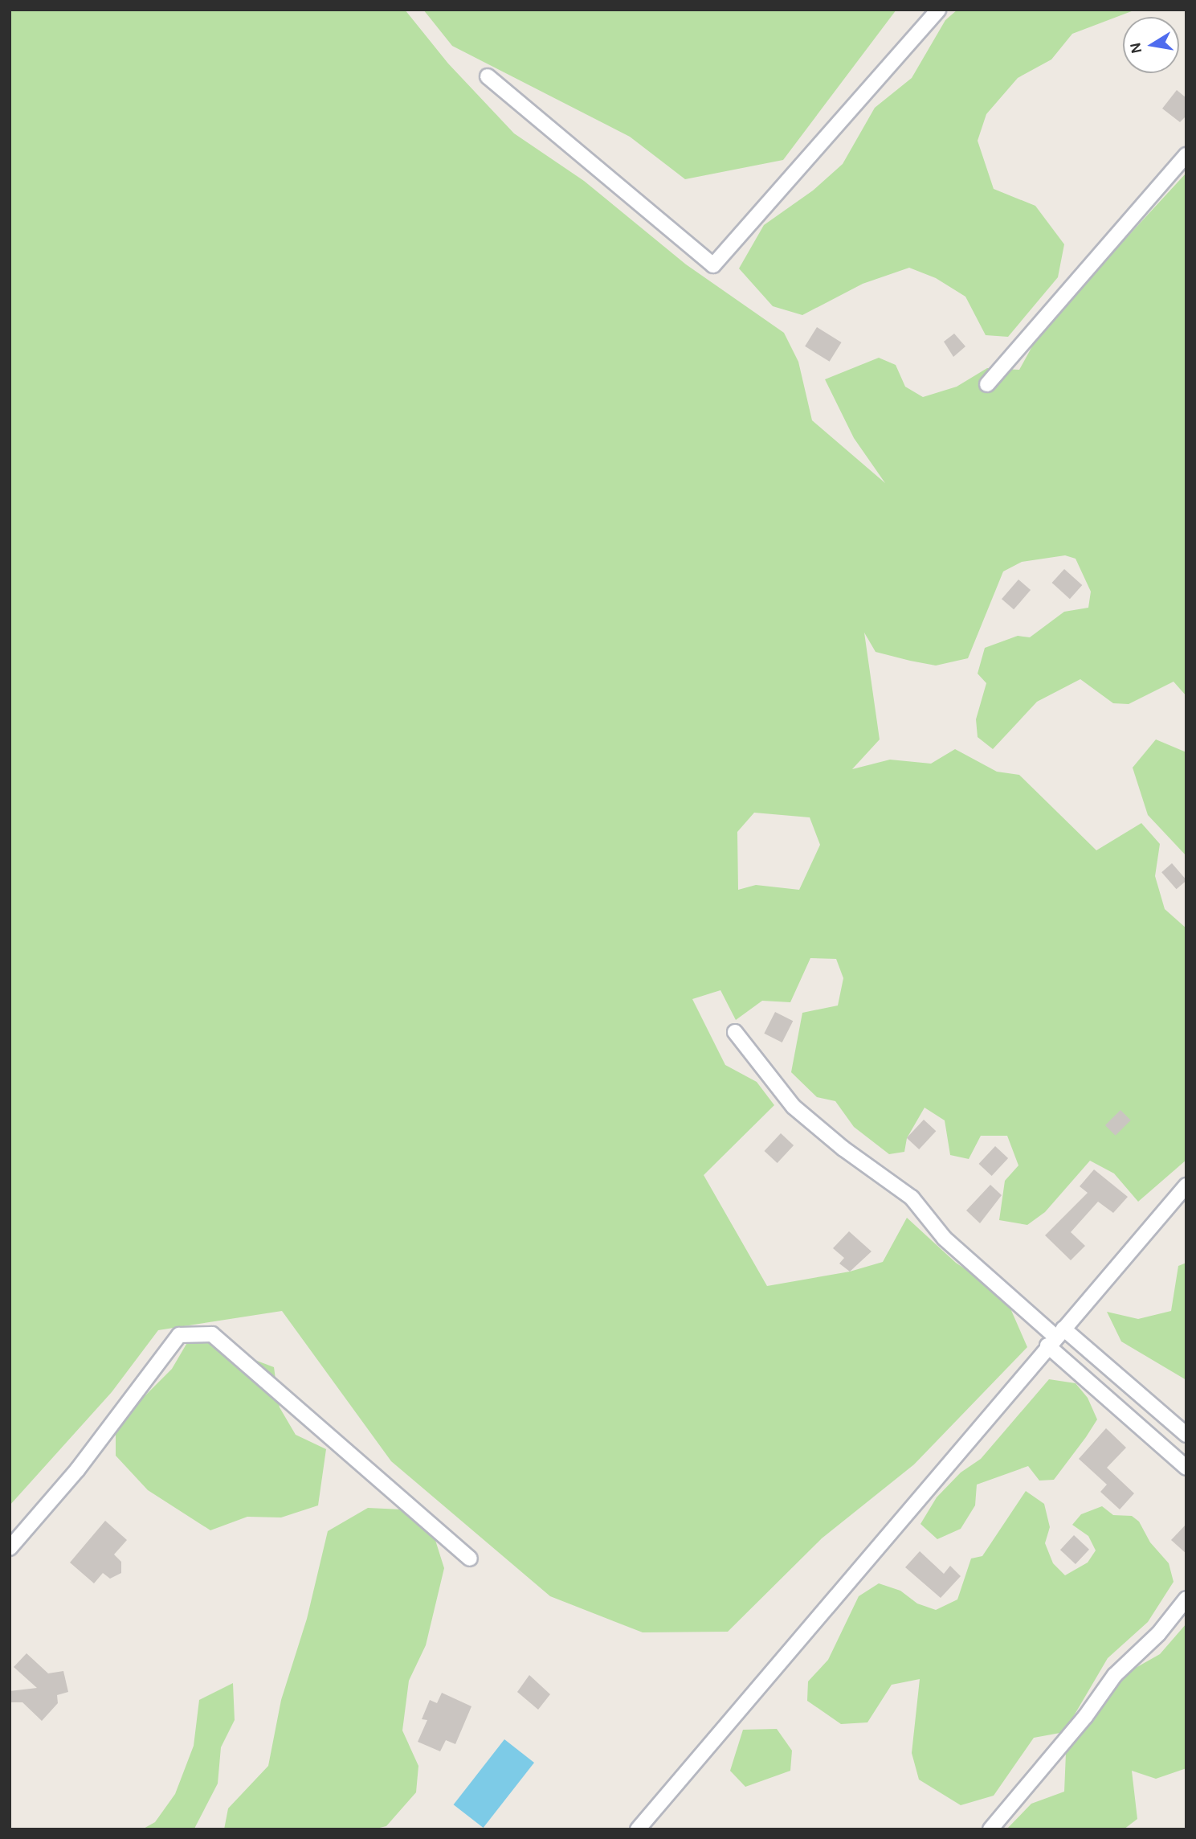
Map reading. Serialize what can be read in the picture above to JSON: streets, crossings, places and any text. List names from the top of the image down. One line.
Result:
{"north":"left"}
